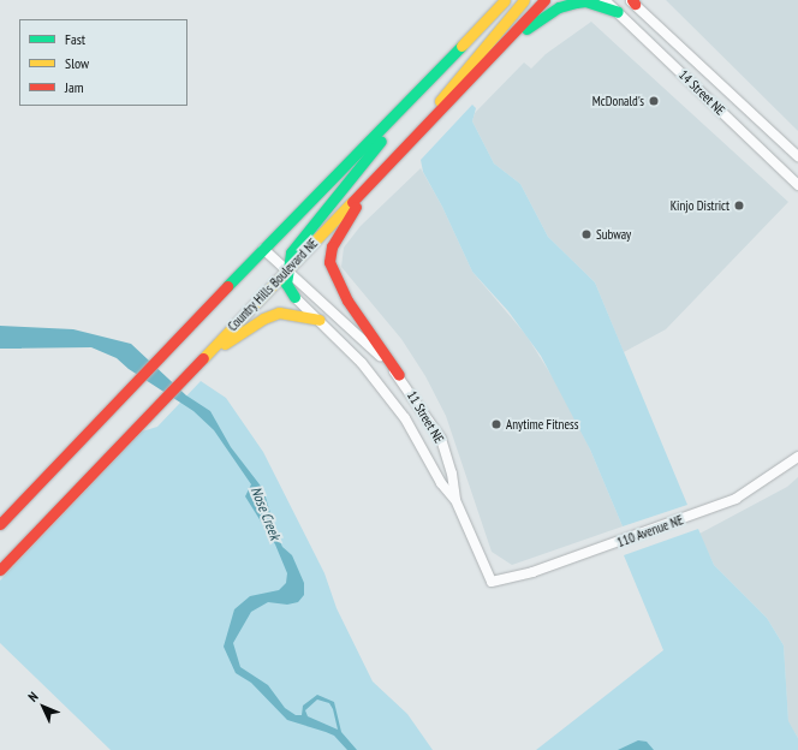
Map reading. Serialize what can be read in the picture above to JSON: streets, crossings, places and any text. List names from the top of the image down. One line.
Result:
{"streets":{"main road":["Country Hills Boulevard NE"],"street":["14 Street NE","11 Street NE","110 Avenue NE"]},"crossings":[["Country Hills Boulevard NE","11 Street NE"],["11 Street NE","110 Avenue NE"]],"water":["Nose Creek"],"places":["McDonald's","Kinjo District","Subway","Anytime Fitness"],"legend":["Fast","Slow","Jam"],"north":"top left"}
